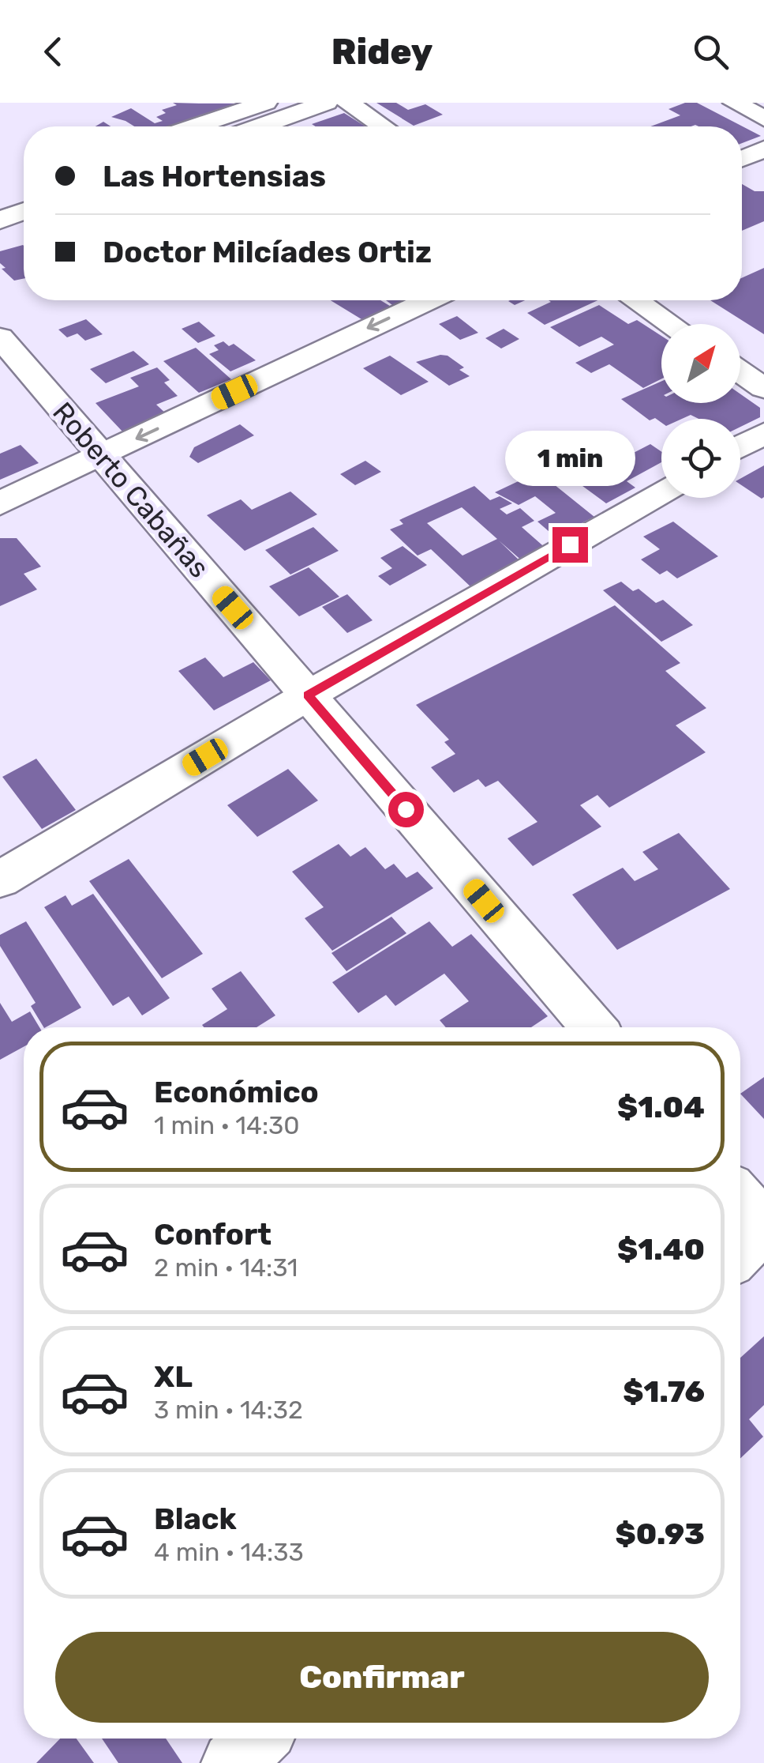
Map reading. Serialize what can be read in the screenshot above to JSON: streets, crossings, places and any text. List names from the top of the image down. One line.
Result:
{"streets":{"street":["Roberto Cabañas"]},"north":"top right","page":{"header":"Ridey","banner":["Las Hortensias","Doctor Milcíades Ortiz"],"bubble":"1 min","list":[{"name":"Económico","note":"1 min · 14:30","value":"$1.04"},{"name":"Confort","note":"2 min · 14:31","value":"$1.40"},{"name":"XL","note":"3 min · 14:32","value":"$1.76"},{"name":"Black","note":"4 min · 14:33","value":"$0.93"}],"buttons":"Confirmar"}}
